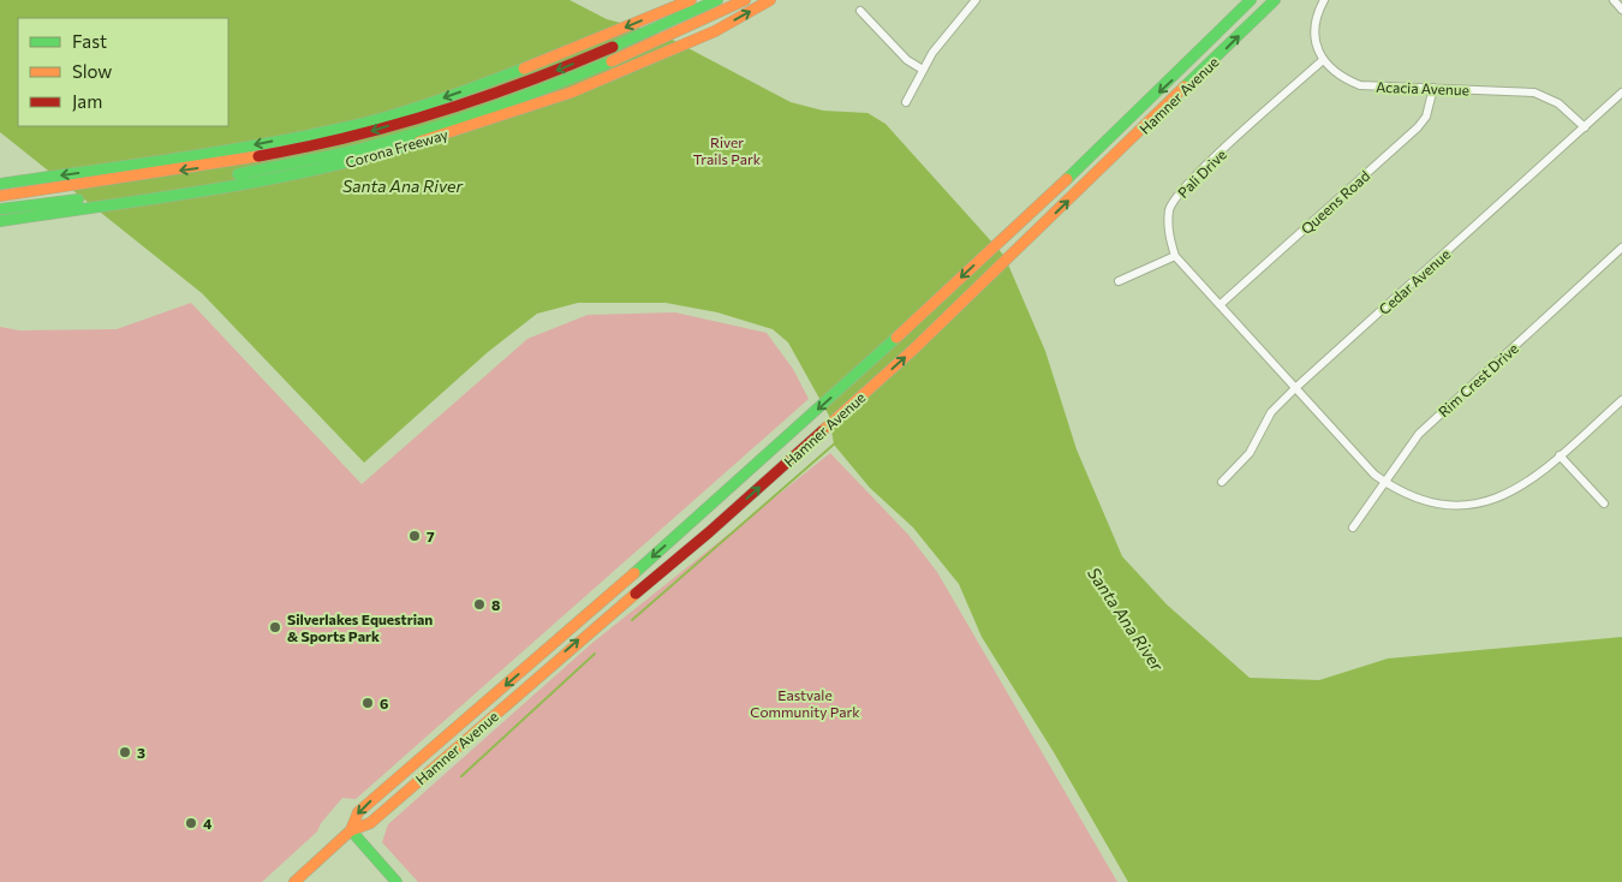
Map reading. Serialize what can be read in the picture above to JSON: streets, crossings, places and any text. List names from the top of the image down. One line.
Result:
{"streets":{"main road":["Hamner Avenue","Corona Freeway"],"street":["Acacia Avenue","Pali Drive","Queens Road","Cedar Avenue","Rim Crest Drive"]},"crossings":[["Acacia Avenue","Pali Drive"],["Acacia Avenue","Queens Road"],["Acacia Avenue","Cedar Avenue"]],"water":["Santa Ana River"],"parks":["River Trails Park","Eastvale Community Park"],"places":["7","8","Silverlakes Equestrian & Sports Park","6","3","4"],"legend":["Fast","Slow","Jam"]}
